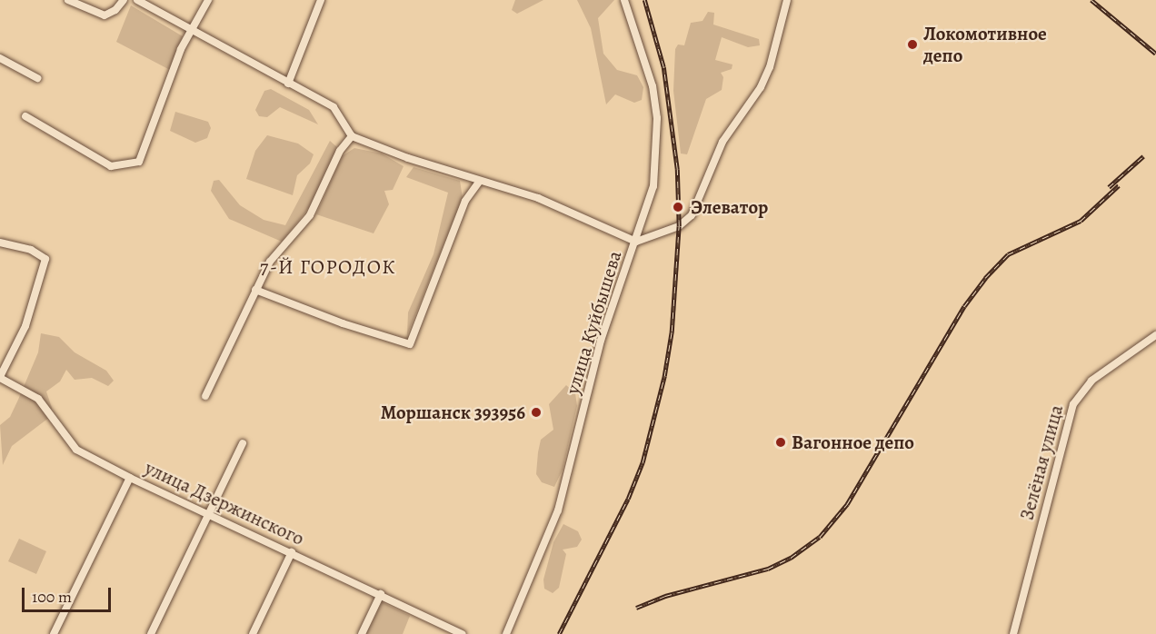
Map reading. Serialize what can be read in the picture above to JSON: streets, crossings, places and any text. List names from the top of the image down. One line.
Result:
{"streets":{"street":["улица Куйбышева","Зелёная улица","улица Дзержинского"]},"districts":["7-Й ГОРОДОК"],"places":["Локомотивное депо","Элеватор","Моршанск 393956","Вагонное депо"],"scale_bar":"100 m"}
